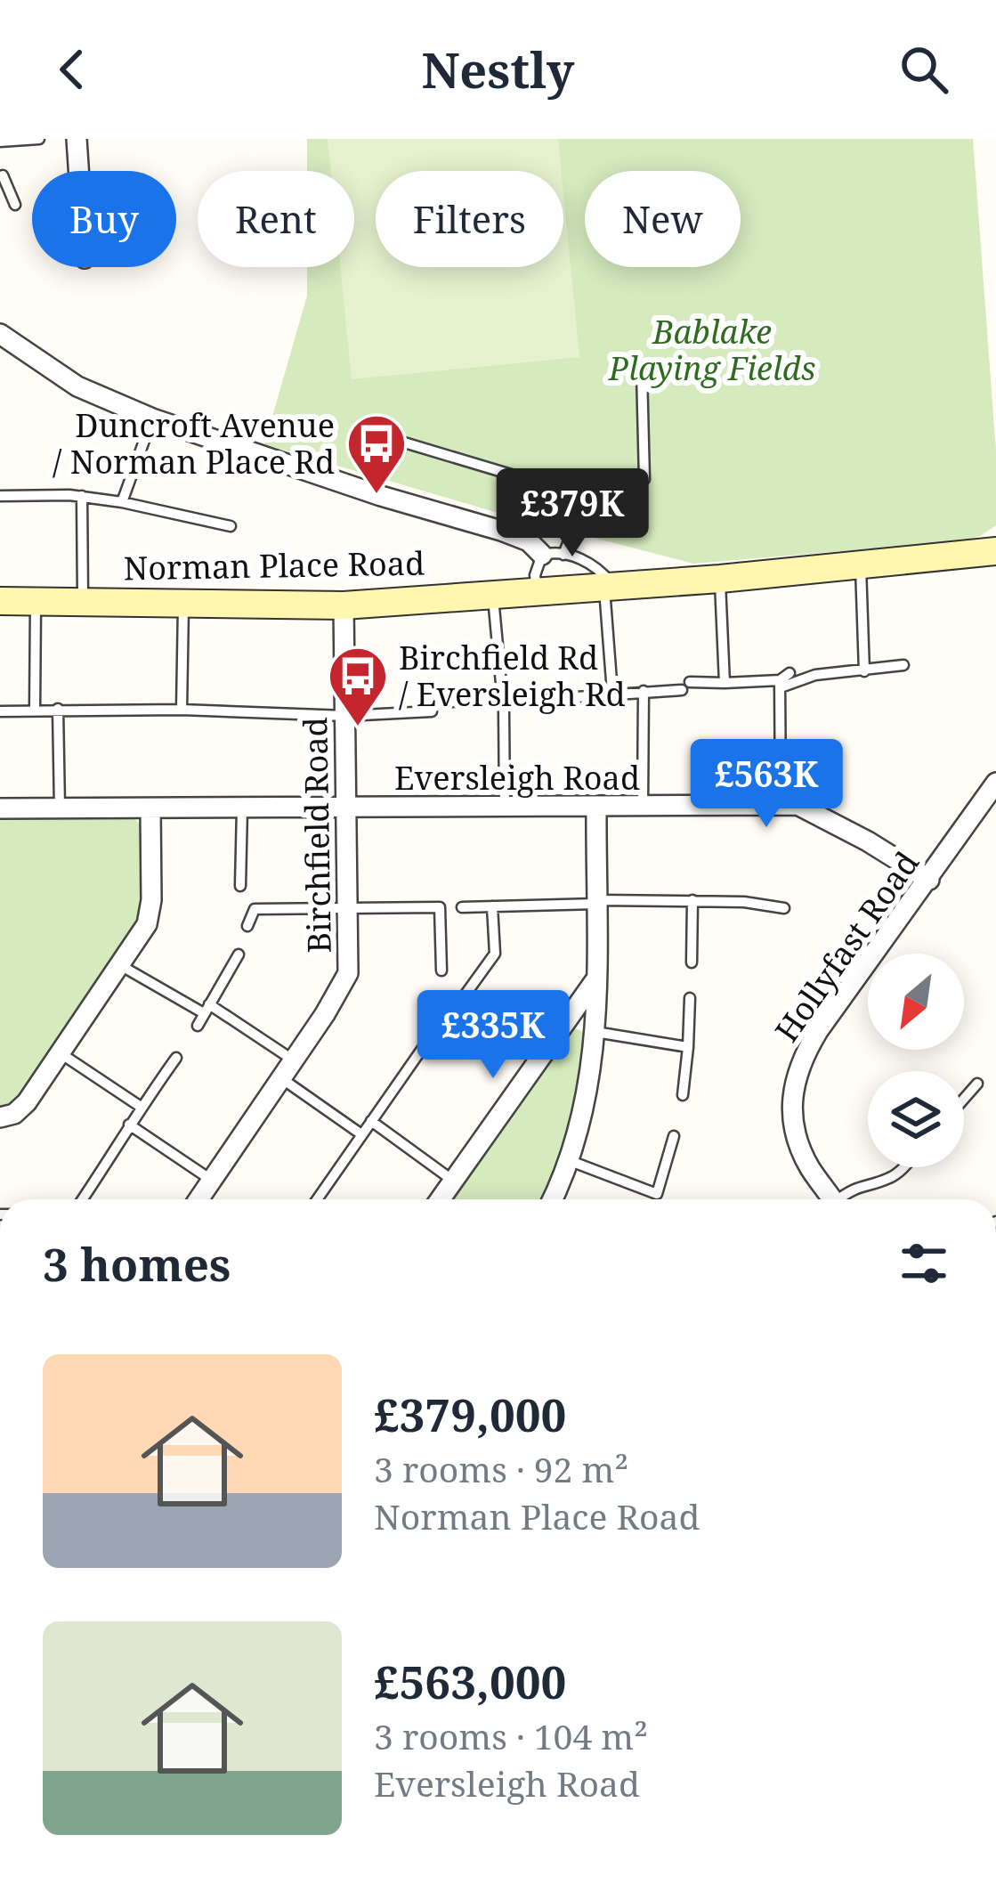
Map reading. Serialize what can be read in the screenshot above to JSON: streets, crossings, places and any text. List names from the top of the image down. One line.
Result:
{"streets":{"street":["Norman Place Road","Eversleigh Road","Birchfield Road","Hollyfast Road"]},"crossings":[["Norman Place Road","Birchfield Road"],["Eversleigh Road","Birchfield Road"],["Eversleigh Road","Hollyfast Road"]],"parks":["Bablake Playing Fields"],"places":{"bus stop":["Duncroft Avenue / Norman Place Rd","Birchfield Rd / Eversleigh Rd"]},"north":"bottom left","page":{"header":"Nestly","chip":["Buy","Rent","Filters","New"],"price":["£379K","£563K","£335K"],"heading":"3 homes","list":[{"name":"£379,000","note":"3 rooms · 92 m² · Norman Place Road"},{"name":"£563,000","note":"3 rooms · 104 m² · Eversleigh Road"}]}}
